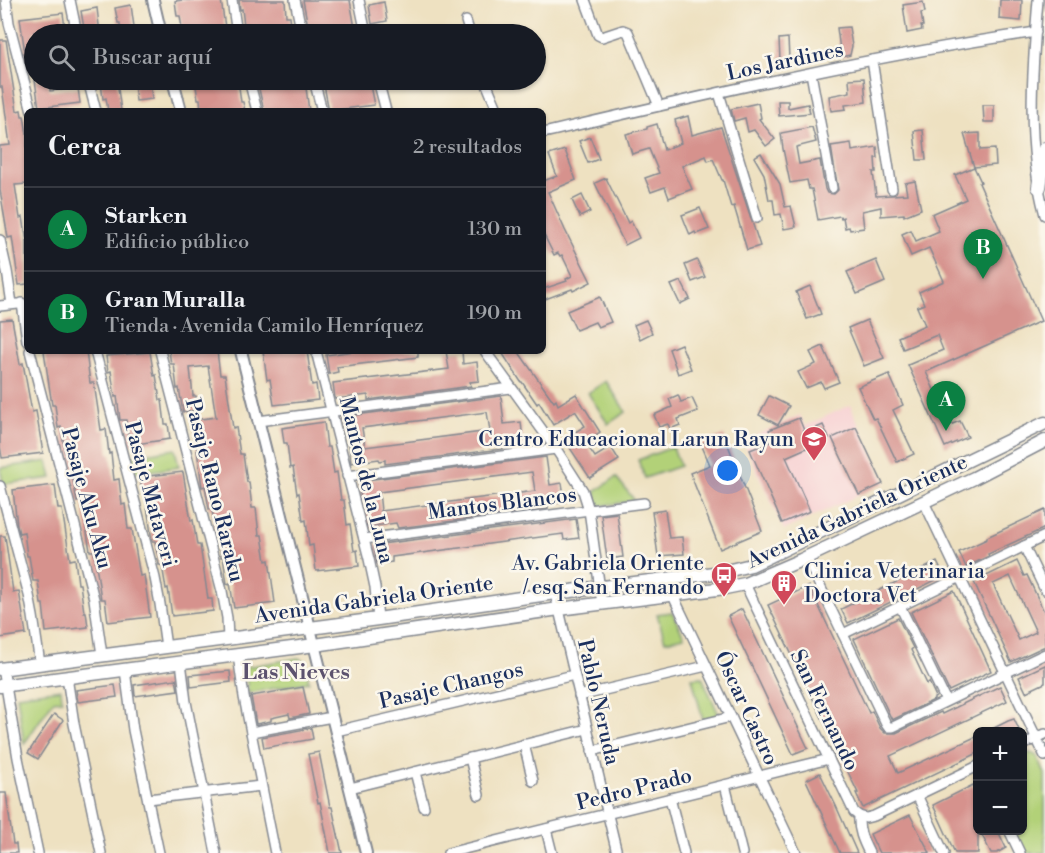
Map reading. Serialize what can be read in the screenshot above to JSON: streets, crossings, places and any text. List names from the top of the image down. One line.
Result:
{"streets":{"main road":["Avenida Gabriela Oriente"],"street":["Los Jardines","Mantos de la Luna","Pasaje Rano Raraku","Pasaje Mataveri","Pasaje Aku Aku","Mantos Blancos","Pasaje Changos","Pablo Neruda","Óscar Castro","San Fernando","Pedro Prado"]},"crossings":[["Mantos de la Luna","Mantos Blancos"],["Mantos de la Luna","Avenida Gabriela Oriente"],["Pasaje Rano Raraku","Avenida Gabriela Oriente"],["Pasaje Mataveri","Avenida Gabriela Oriente"],["Pasaje Aku Aku","Avenida Gabriela Oriente"],["Avenida Gabriela Oriente","Pablo Neruda"],["Avenida Gabriela Oriente","Óscar Castro"],["Avenida Gabriela Oriente","San Fernando"],["Pasaje Changos","Pablo Neruda"],["Pablo Neruda","Pedro Prado"],["Óscar Castro","Pedro Prado"],["San Fernando","Pedro Prado"]],"districts":["Las Nieves"],"places":{"school or university":["Centro Educacional Larun Rayun"],"bus stop":["Av. Gabriela Oriente / esq. San Fernando"],"building":["Clinica Veterinaria Doctora Vet"]},"page":{"search":"Buscar aquí","heading":["Cerca","2 resultados"],"list":[{"mark":"A","name":"Starken","note":"Edificio público","value":"130 m"},{"mark":"B","name":"Gran Muralla","note":"Tienda · Avenida Camilo Henríquez","value":"190 m"}],"pins":["B","A"],"map_buttons":["+","−"]}}
